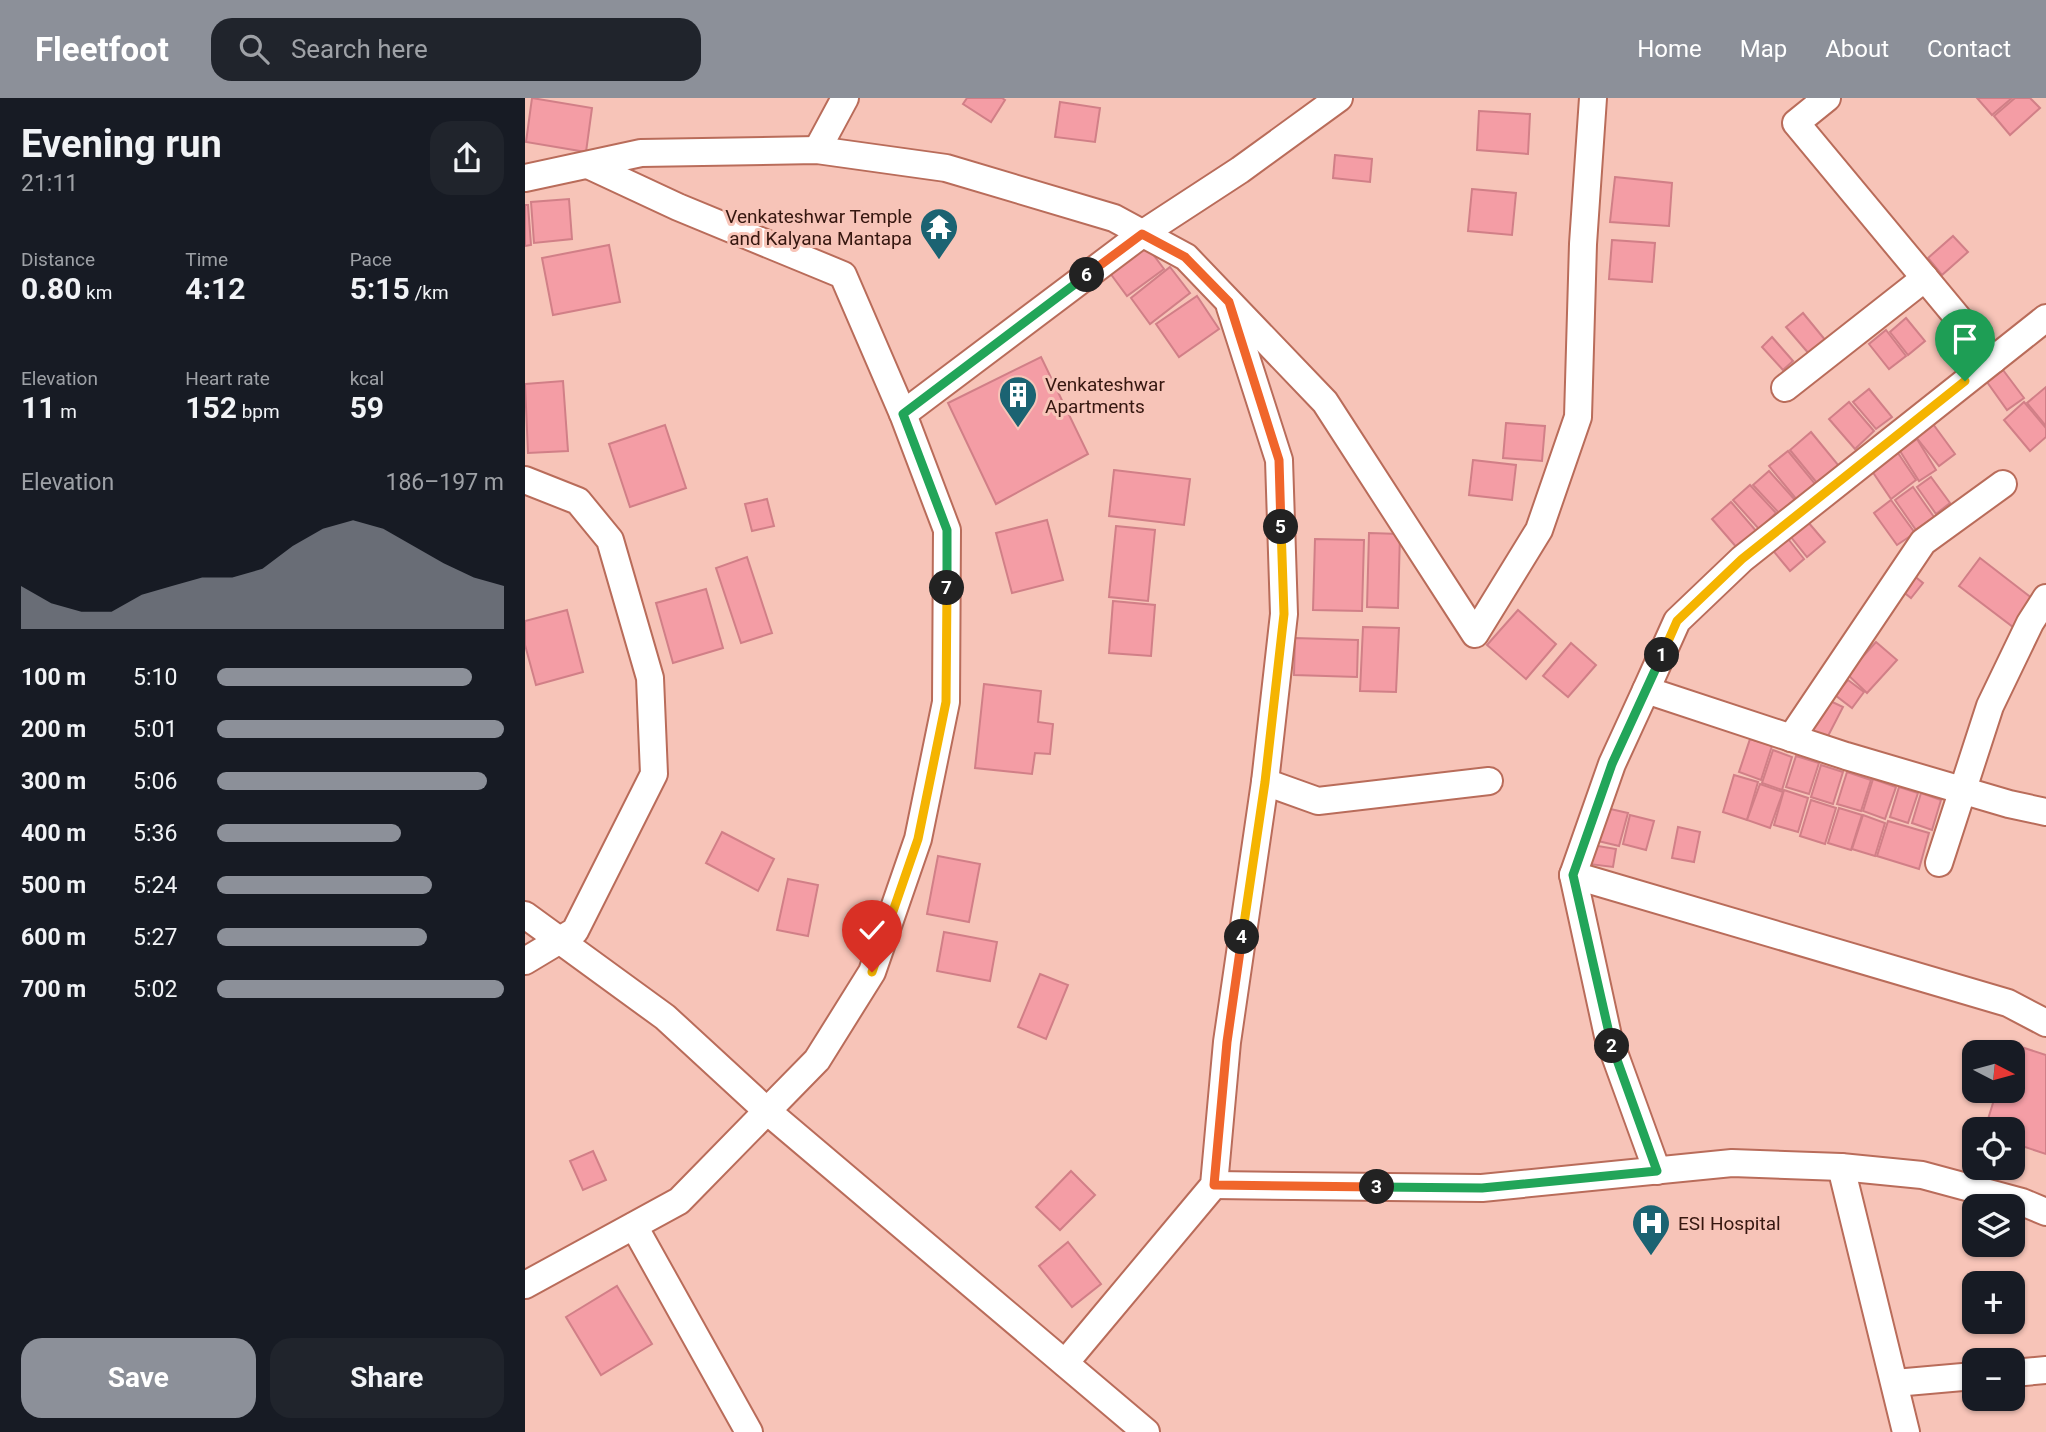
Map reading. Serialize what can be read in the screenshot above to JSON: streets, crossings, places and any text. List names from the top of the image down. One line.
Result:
{"places":{"temple":["Venkateshwar Temple and Kalyana Mantapa"],"building":["Venkateshwar Apartments"],"hospital":["ESI Hospital"]},"north":"right","page":{"header":"Fleetfoot","search":"Search here","nav":["Home","Map","About","Contact"],"heading":["Evening run","21:11"],"stats":[["Distance","0.80 km"],["Time","4:12"],["Pace","5:15 /km"],["Elevation","11 m"],["Heart rate","152 bpm"],["kcal","59"]],"pins":["6","5","7","1","4","2","3"],"chart":["Elevation","186–197 m"],"list":[{"name":"100 m","note":"5:10"},{"name":"200 m","note":"5:01"},{"name":"300 m","note":"5:06"},{"name":"400 m","note":"5:36"},{"name":"500 m","note":"5:24"},{"name":"600 m","note":"5:27"},{"name":"700 m","note":"5:02"}],"map_buttons":["+","−"],"buttons":["Save","Share"]}}
